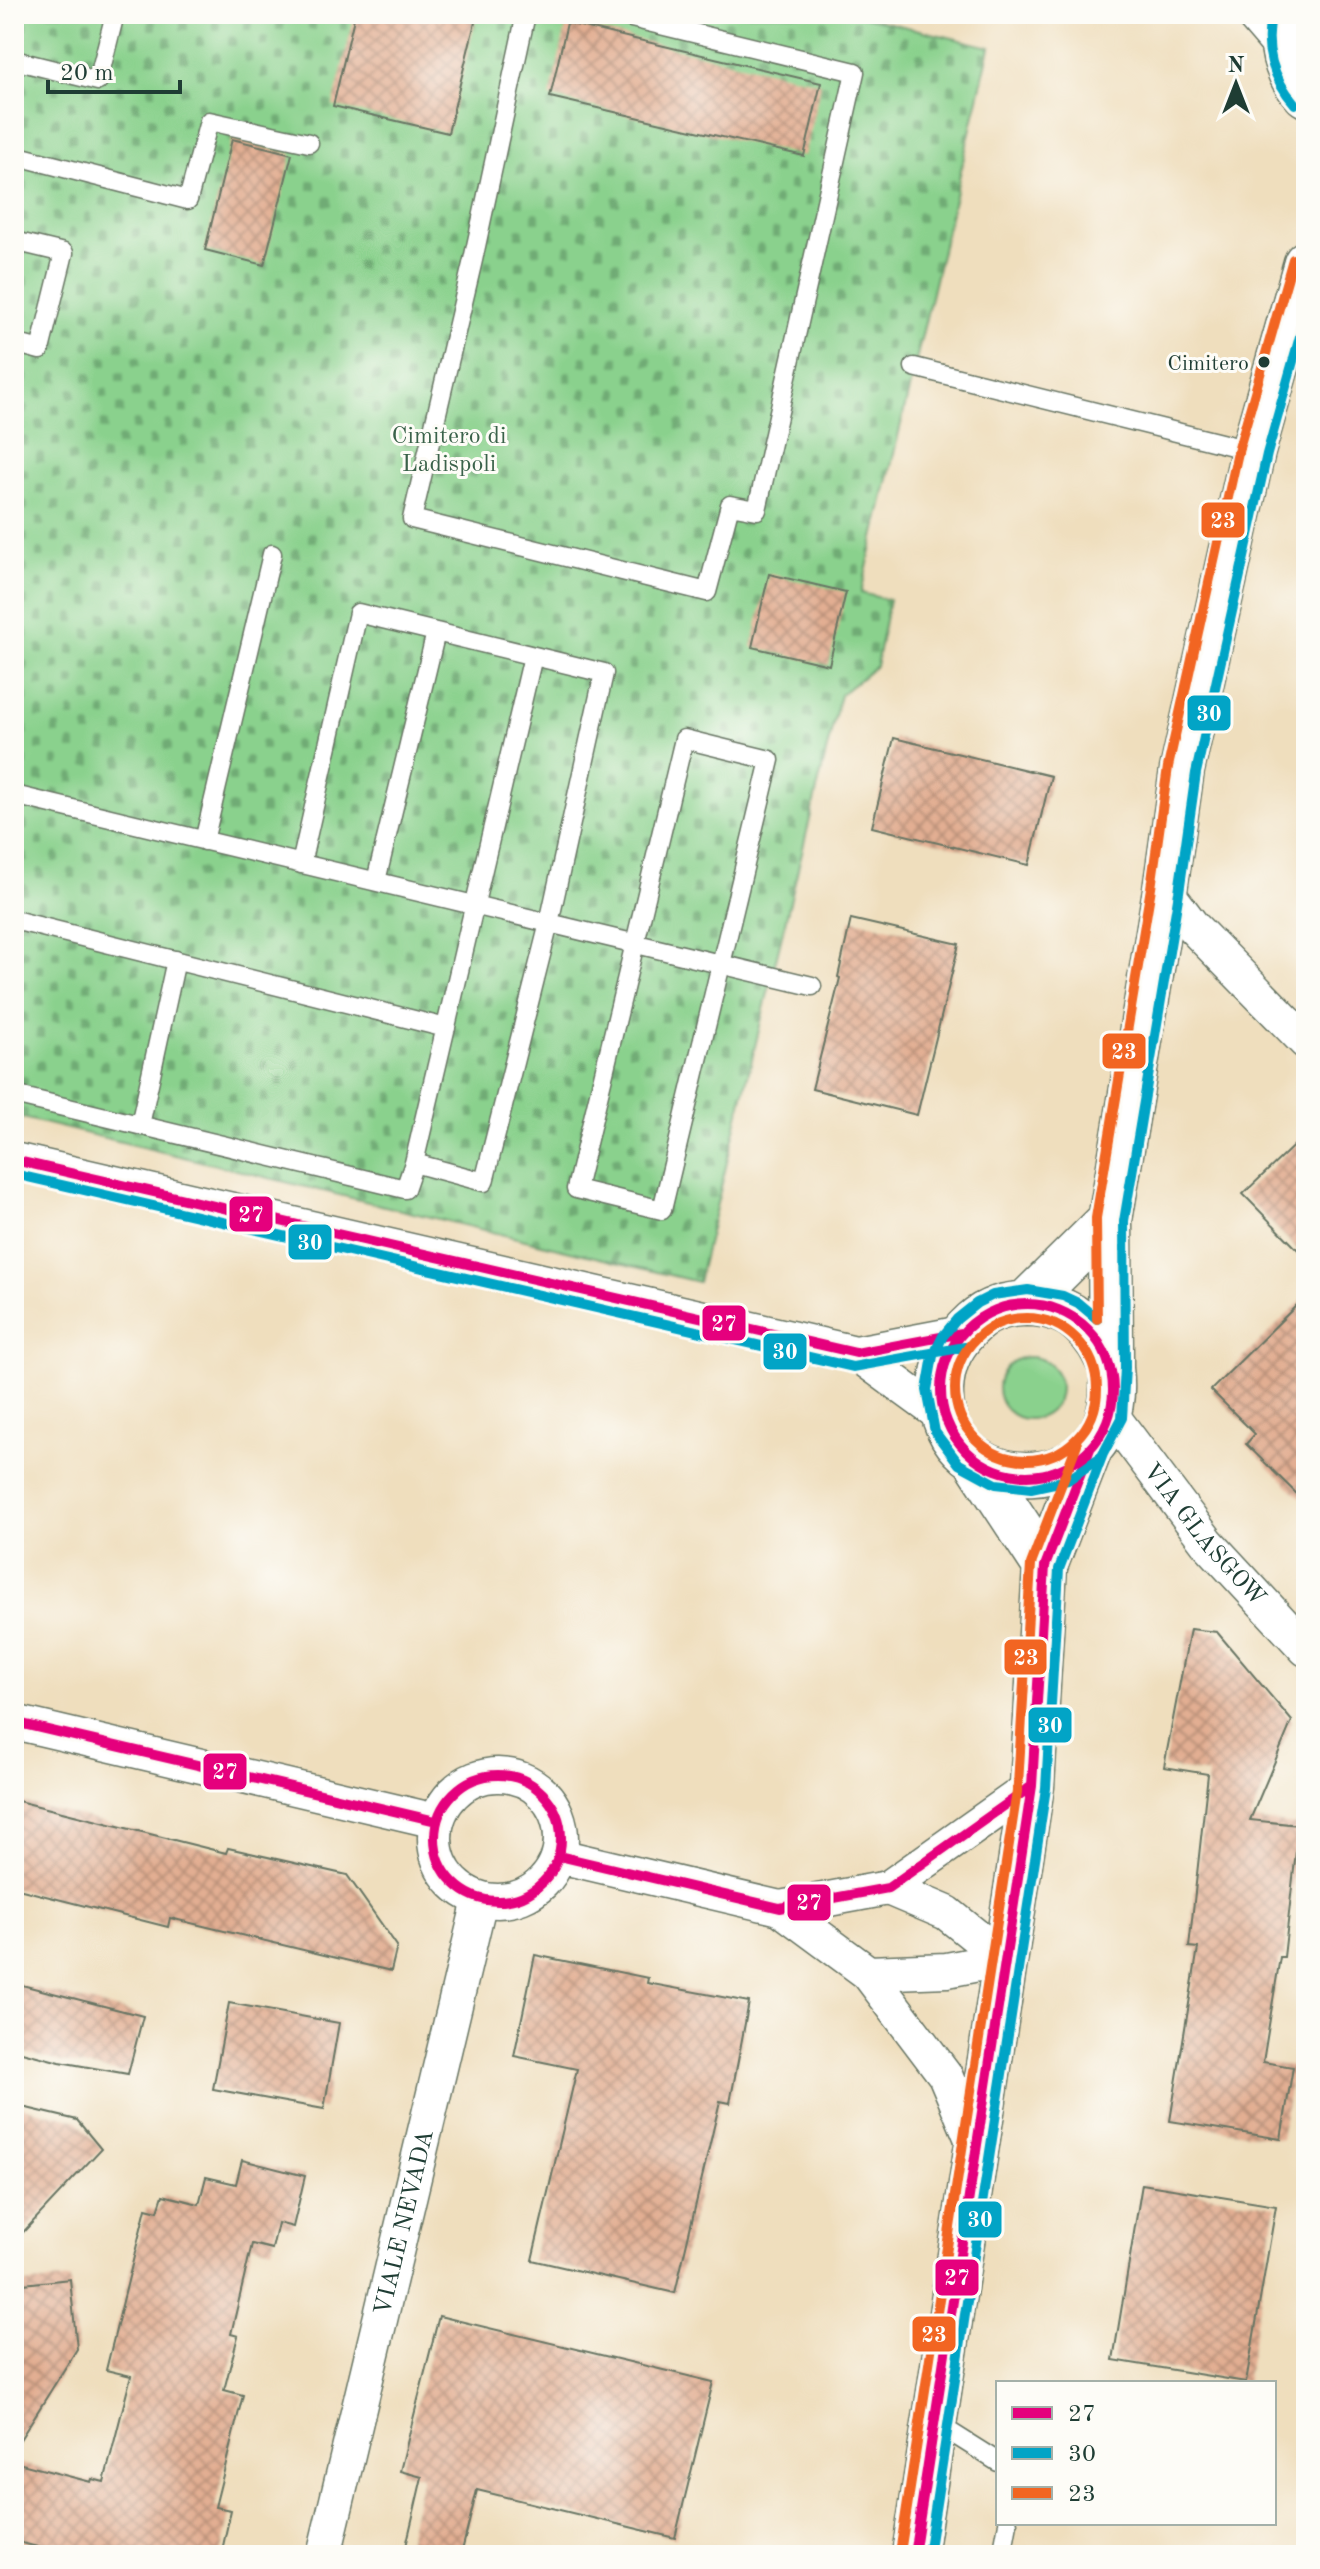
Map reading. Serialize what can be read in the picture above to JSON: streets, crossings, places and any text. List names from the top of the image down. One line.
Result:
{"streets":{"street":["VIA GLASGOW","VIALE NEVADA"]},"parks":["Cimitero di Ladispoli"],"places":["Cimitero"],"lines":["transit line 30","transit line 23","transit line 27"],"legend":["27","30","23"],"scale_bar":"20 m","north":"top"}
